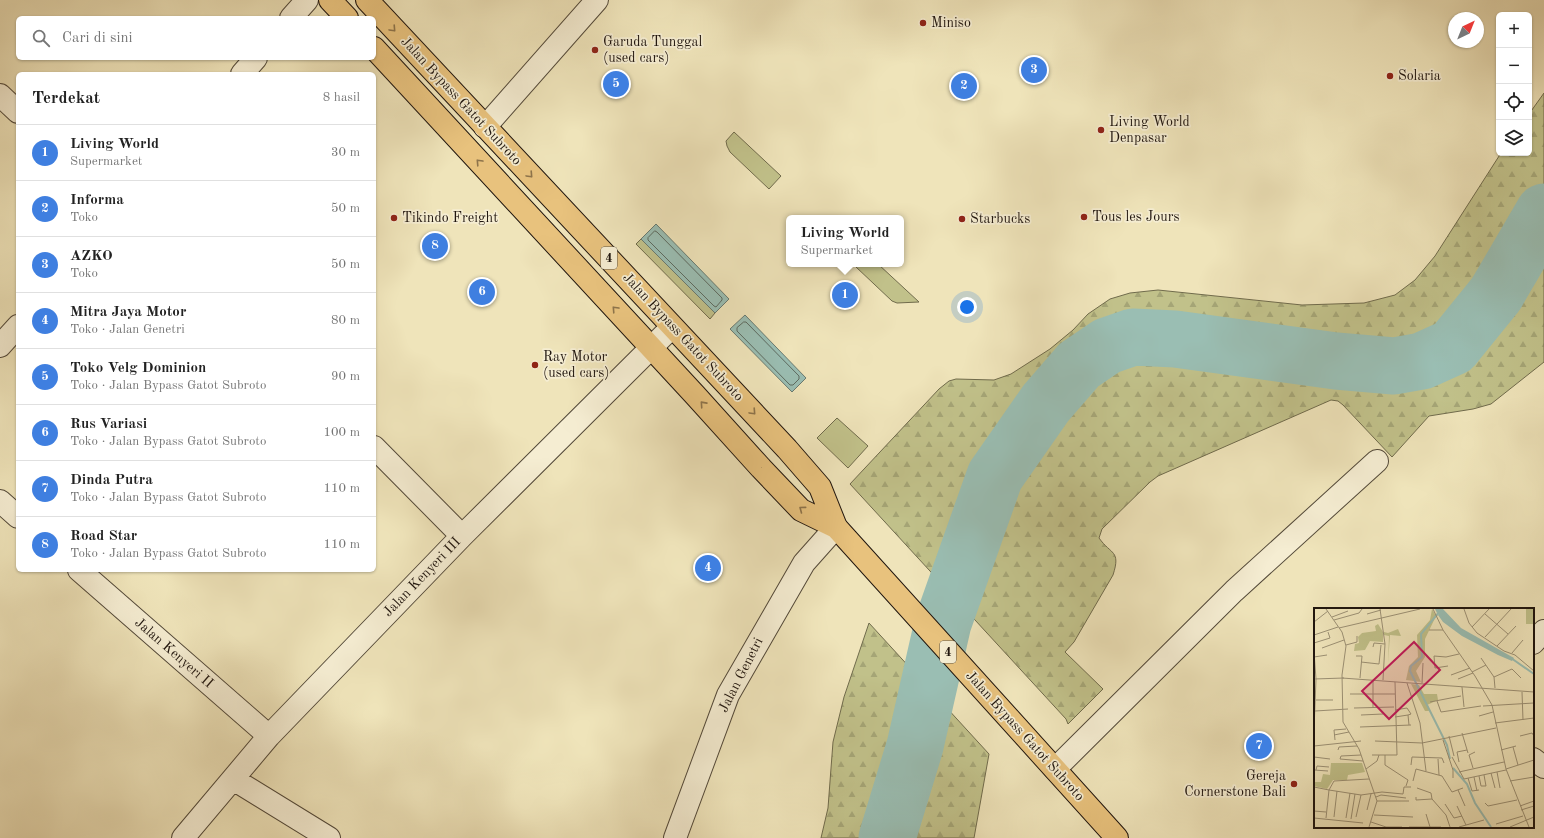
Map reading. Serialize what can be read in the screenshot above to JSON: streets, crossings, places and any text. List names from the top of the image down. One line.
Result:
{"streets":{"highway":["Jalan Bypass Gatot Subroto","4"],"street":["Jalan Kenyeri III","Jalan Kenyeri II","Jalan Genetri"]},"crossings":[["Jalan Bypass Gatot Subroto","Jalan Kenyeri III"],["Jalan Bypass Gatot Subroto","Jalan Genetri"],["Jalan Kenyeri III","Jalan Kenyeri II"]],"places":["Miniso","Garuda Tunggal (used cars)","Solaria","Living World Denpasar","Tous les Jours","Tikindo Freight","Starbucks","Ray Motor (used cars)","Gereja Cornerstone Bali"],"north":"top right","page":{"map_buttons":["+","−"],"search":"Cari di sini","pins":["3","5","2","8","6","1","4","7"],"heading":["Terdekat","8 hasil"],"list":[{"mark":"1","name":"Living World","note":"Supermarket","value":"30 m"},{"mark":"2","name":"Informa","note":"Toko","value":"50 m"},{"mark":"3","name":"AZKO","note":"Toko","value":"50 m"},{"mark":"4","name":"Mitra Jaya Motor","note":"Toko · Jalan Genetri","value":"80 m"},{"mark":"5","name":"Toko Velg Dominion","note":"Toko · Jalan Bypass Gatot Subroto","value":"90 m"},{"mark":"6","name":"Rus Variasi","note":"Toko · Jalan Bypass Gatot Subroto","value":"100 m"},{"mark":"7","name":"Dinda Putra","note":"Toko · Jalan Bypass Gatot Subroto","value":"110 m"},{"mark":"8","name":"Road Star","note":"Toko · Jalan Bypass Gatot Subroto","value":"110 m"}],"popup":["Living World","Supermarket"]}}
